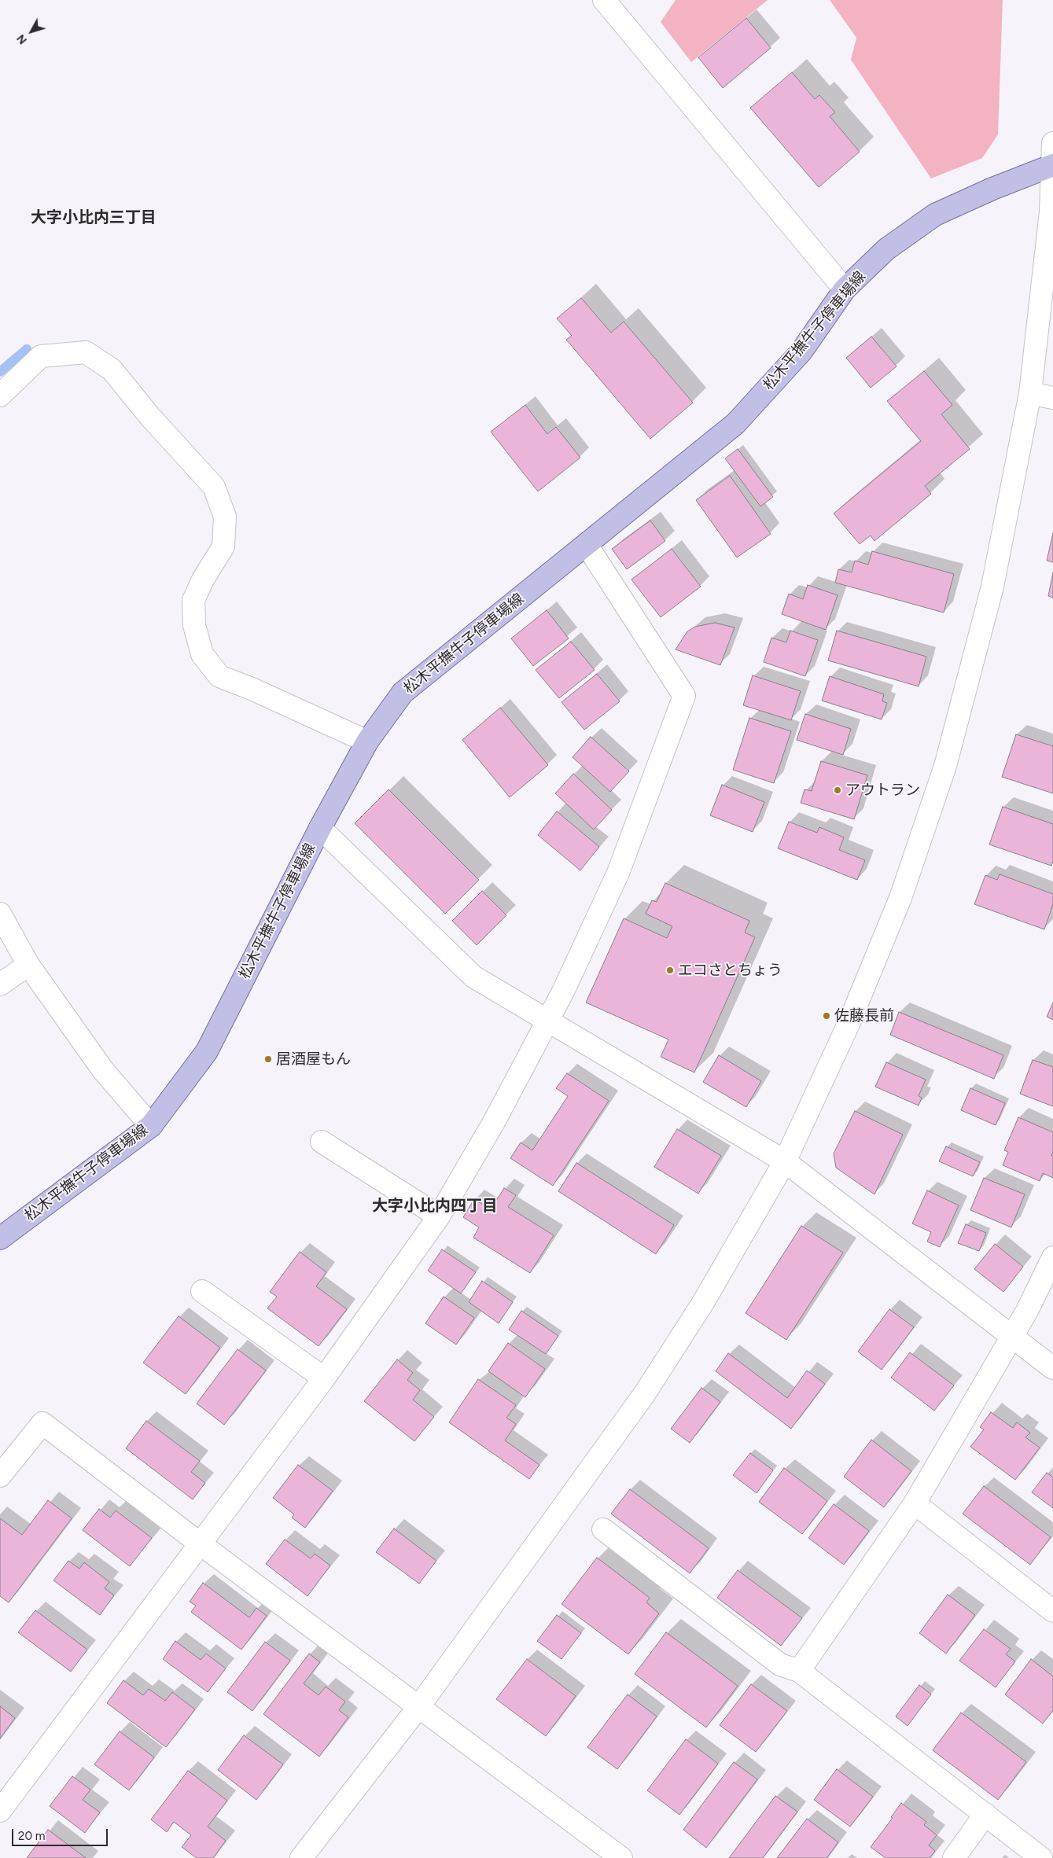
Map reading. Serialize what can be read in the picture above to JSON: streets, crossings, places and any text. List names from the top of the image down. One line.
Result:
{"streets":{"main road":["松木平撫牛子停車場線"]},"districts":["大字小比内三丁目","大字小比内四丁目"],"places":["アウトラン","エコさとちょう","佐藤長前","居酒屋もん"],"scale_bar":"20 m","north":"bottom left"}
